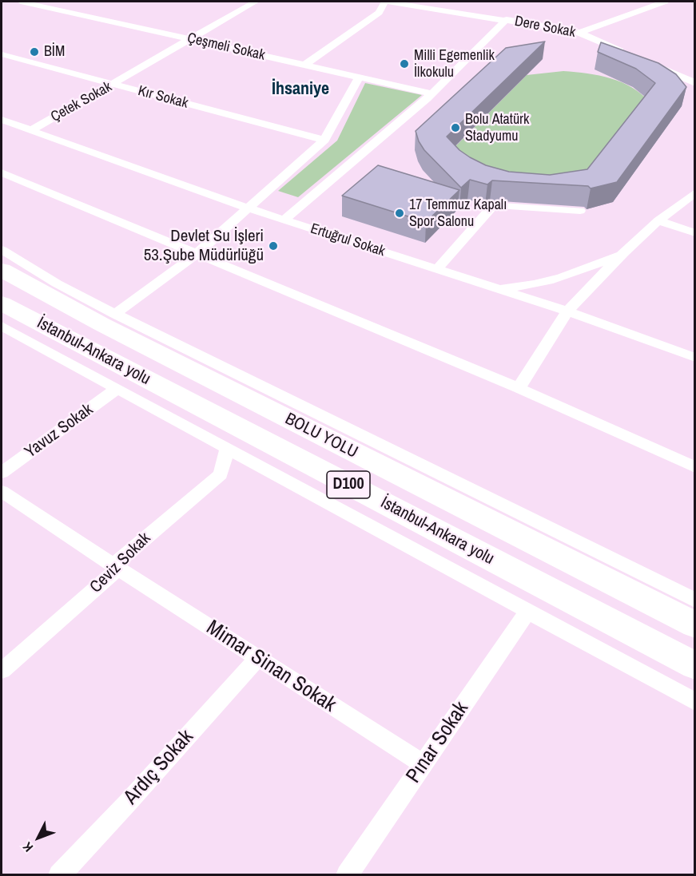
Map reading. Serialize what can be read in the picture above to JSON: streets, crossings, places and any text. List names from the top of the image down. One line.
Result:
{"streets":{"highway":["İstanbul-Ankara yolu","BOLU YOLU","D100"],"street":["Dere Sokak","Çeşmeli Sokak","Kır Sokak","Çetek Sokak","Ertuğrul Sokak","Yavuz Sokak","Ceviz Sokak","Mimar Sinan Sokak","Pınar Sokak","Ardıç Sokak"]},"crossings":[["Çeşmeli Sokak","Çetek Sokak"],["Kır Sokak","Çetek Sokak"],["Çetek Sokak","Ertuğrul Sokak"],["Ceviz Sokak","Mimar Sinan Sokak"],["Mimar Sinan Sokak","Pınar Sokak"],["Mimar Sinan Sokak","Ardıç Sokak"]],"districts":["İhsaniye"],"places":["BİM","Milli Egemenlik İlkokulu","Bolu Atatürk Stadyumu","17 Temmuz Kapalı Spor Salonu","Devlet Su İşleri 53.Şube Müdürlüğü"],"north":"bottom left"}
